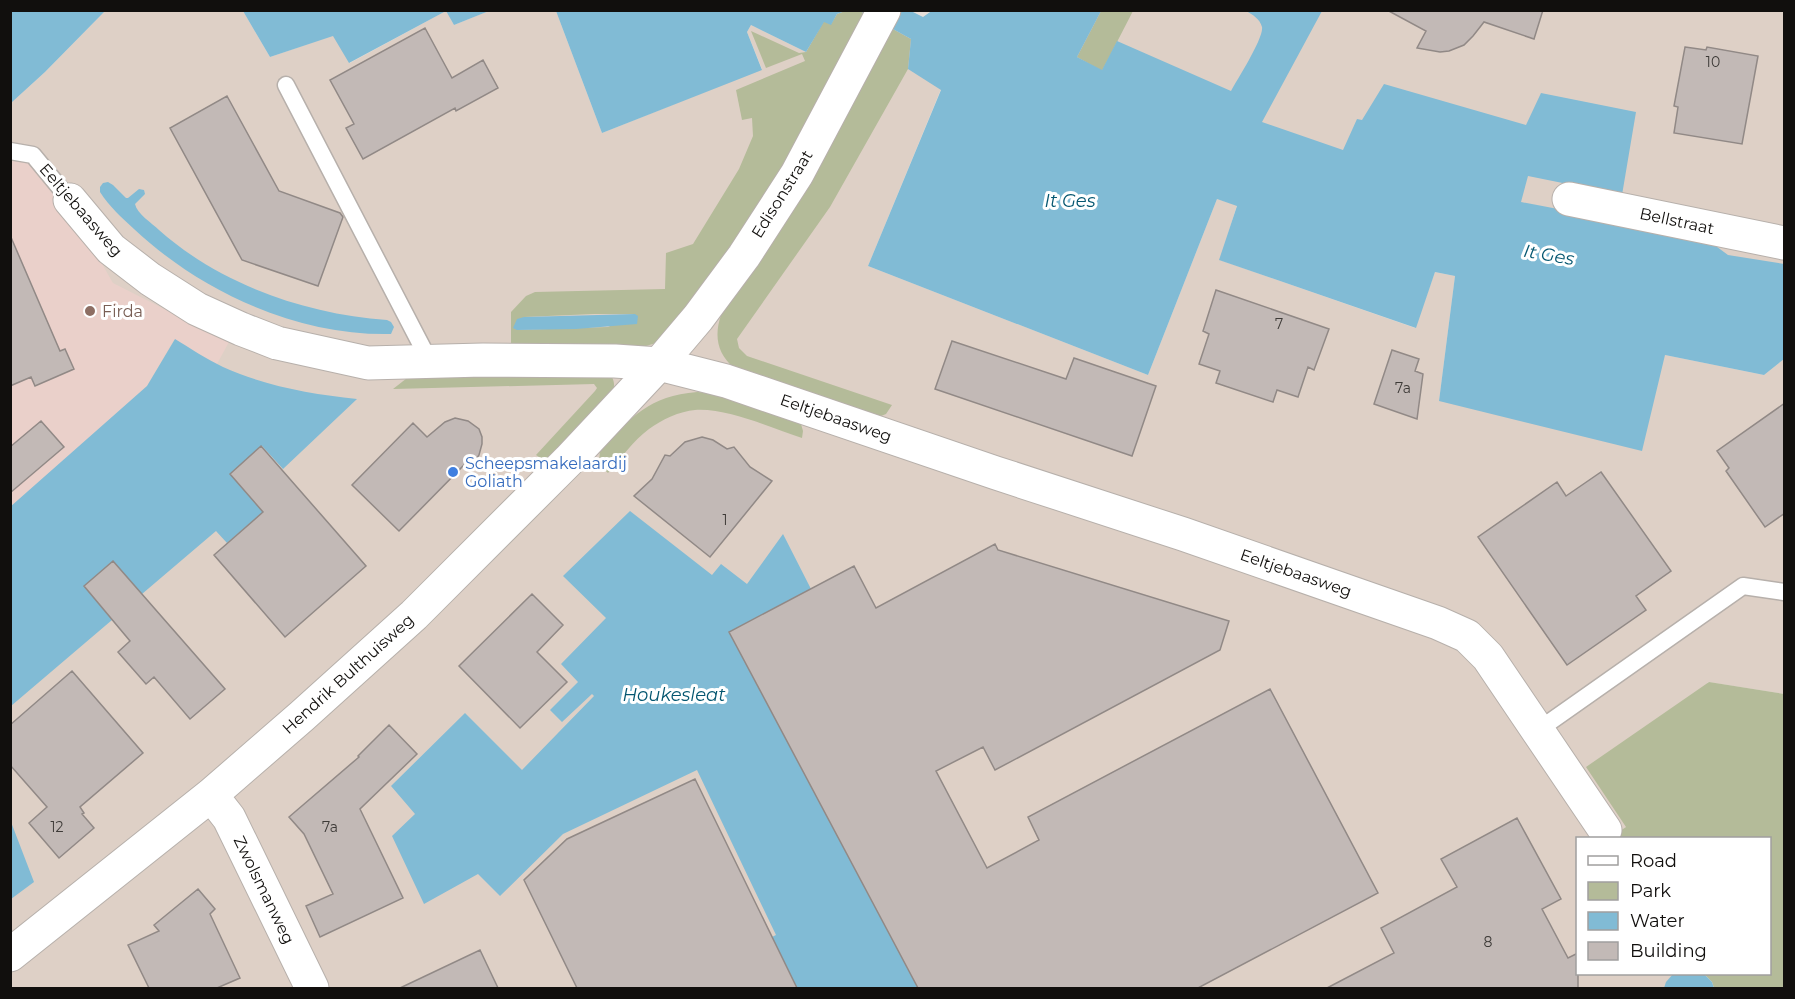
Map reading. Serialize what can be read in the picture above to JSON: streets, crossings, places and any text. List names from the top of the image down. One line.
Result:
{"streets":{"street":["Edisonstraat","Eeltjebaasweg","Bellstraat","Hendrik Bulthuisweg","Zwolsmanweg"]},"crossings":[["Edisonstraat","Eeltjebaasweg"],["Edisonstraat","Hendrik Bulthuisweg"],["Eeltjebaasweg","Hendrik Bulthuisweg"],["Hendrik Bulthuisweg","Zwolsmanweg"]],"water":["It Ges","Houkesleat"],"places":["Firda","Scheepsmakelaardij Goliath"],"house_numbers":["10","7","7a","1","12","7a","8"],"legend":["Road","Park","Water","Building"]}
